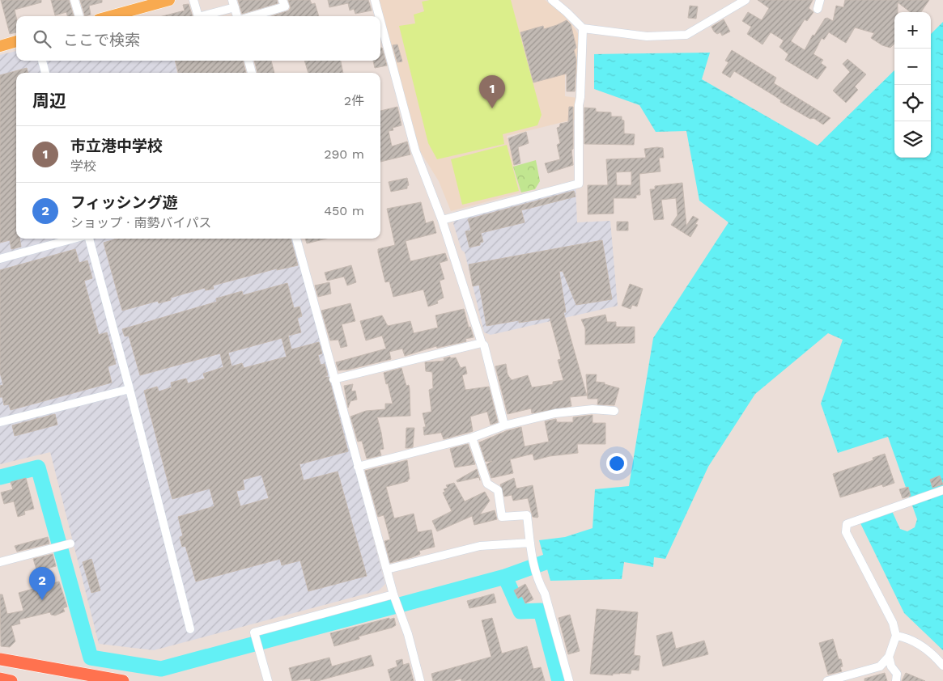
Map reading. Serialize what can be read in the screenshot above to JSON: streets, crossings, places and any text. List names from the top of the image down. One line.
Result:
{"page":{"map_buttons":["+","−"],"search":"ここで検索","heading":["周辺","2件"],"pins":["1","2"],"list":[{"mark":"1","name":"市立港中学校","note":"学校","value":"290 m"},{"mark":"2","name":"フィッシング遊","note":"ショップ · 南勢バイパス","value":"450 m"}]}}
